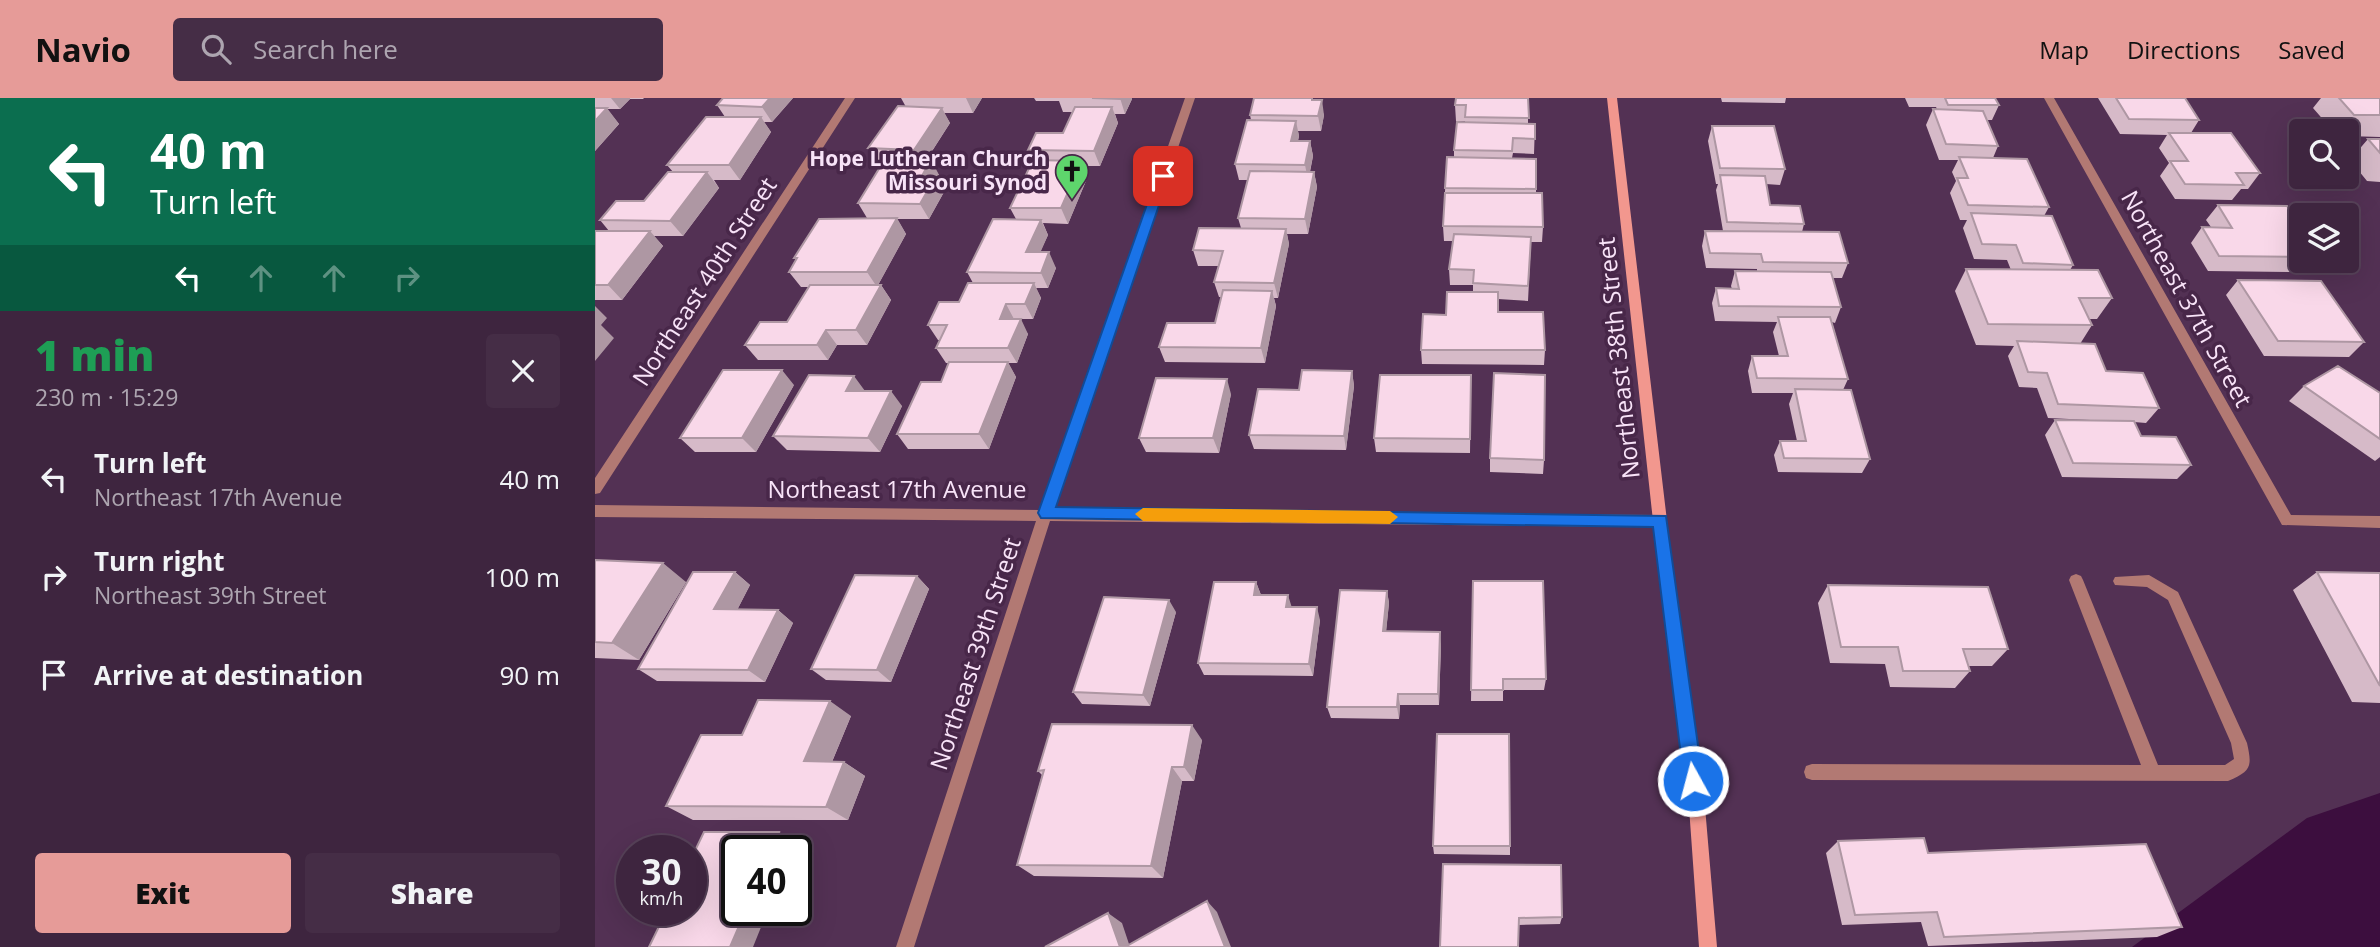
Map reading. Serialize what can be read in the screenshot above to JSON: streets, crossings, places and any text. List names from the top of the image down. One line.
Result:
{"streets":{"street":["Northeast 40th Street","Northeast 37th Street","Northeast 38th Street","Northeast 17th Avenue","Northeast 39th Street"]},"crossings":[["Northeast 38th Street","Northeast 17th Avenue"],["Northeast 17th Avenue","Northeast 39th Street"]],"places":{"church":["Hope Lutheran Church Missouri Synod"]},"page":{"header":"Navio","search":"Search here","nav":["Map","Directions","Saved"],"turn":["40 m","Turn left"],"heading":["1 min","230 m · 15:29"],"list":[{"name":"Turn left","note":"Northeast 17th Avenue","value":"40 m"},{"name":"Turn right","note":"Northeast 39th Street","value":"100 m"},{"name":"Arrive at destination","value":"90 m"}],"speed":"30 km/h","limit":"40","buttons":["Exit","Share"]}}
